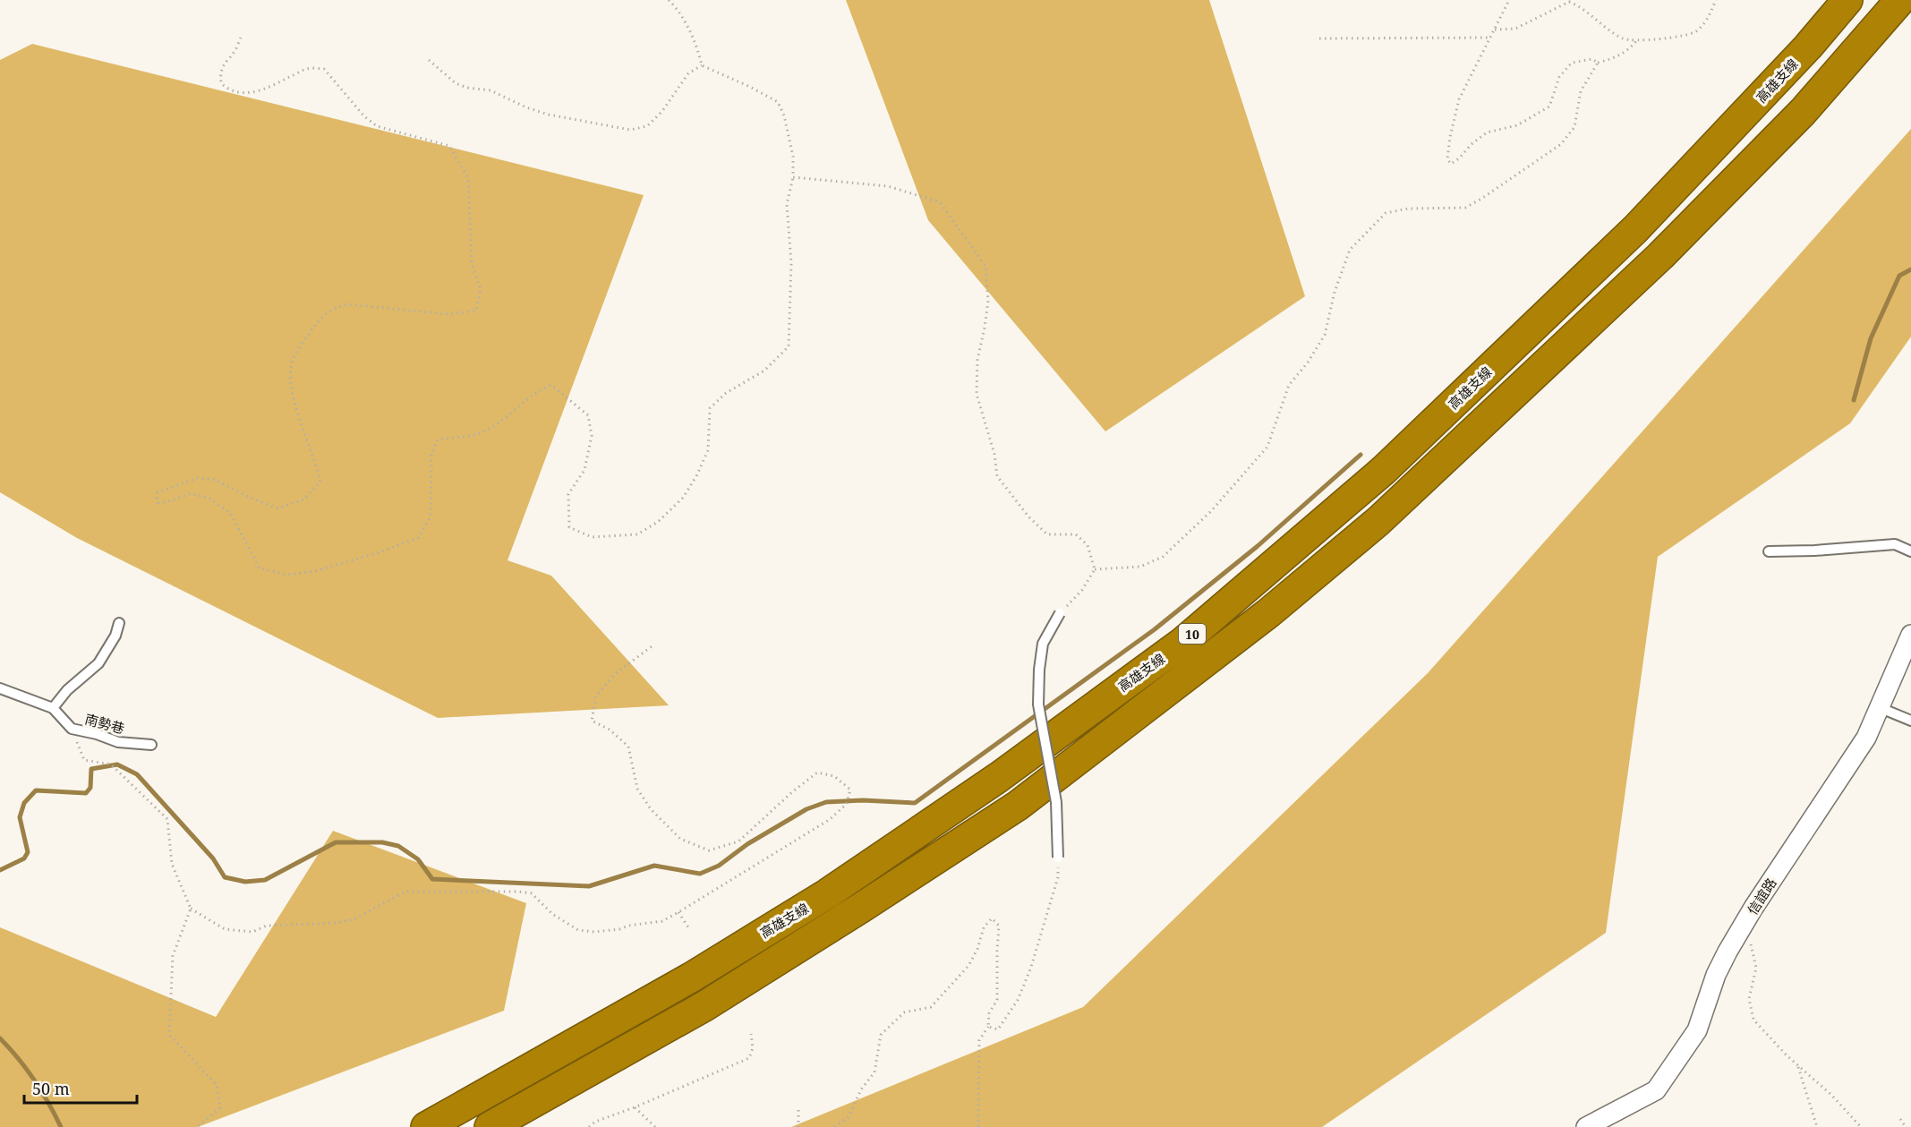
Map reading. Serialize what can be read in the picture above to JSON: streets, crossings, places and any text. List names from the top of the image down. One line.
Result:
{"streets":{"highway":["高雄支線","10"],"street":["信誼路"],"lane":["南勢巷"]},"scale_bar":"50 m"}
